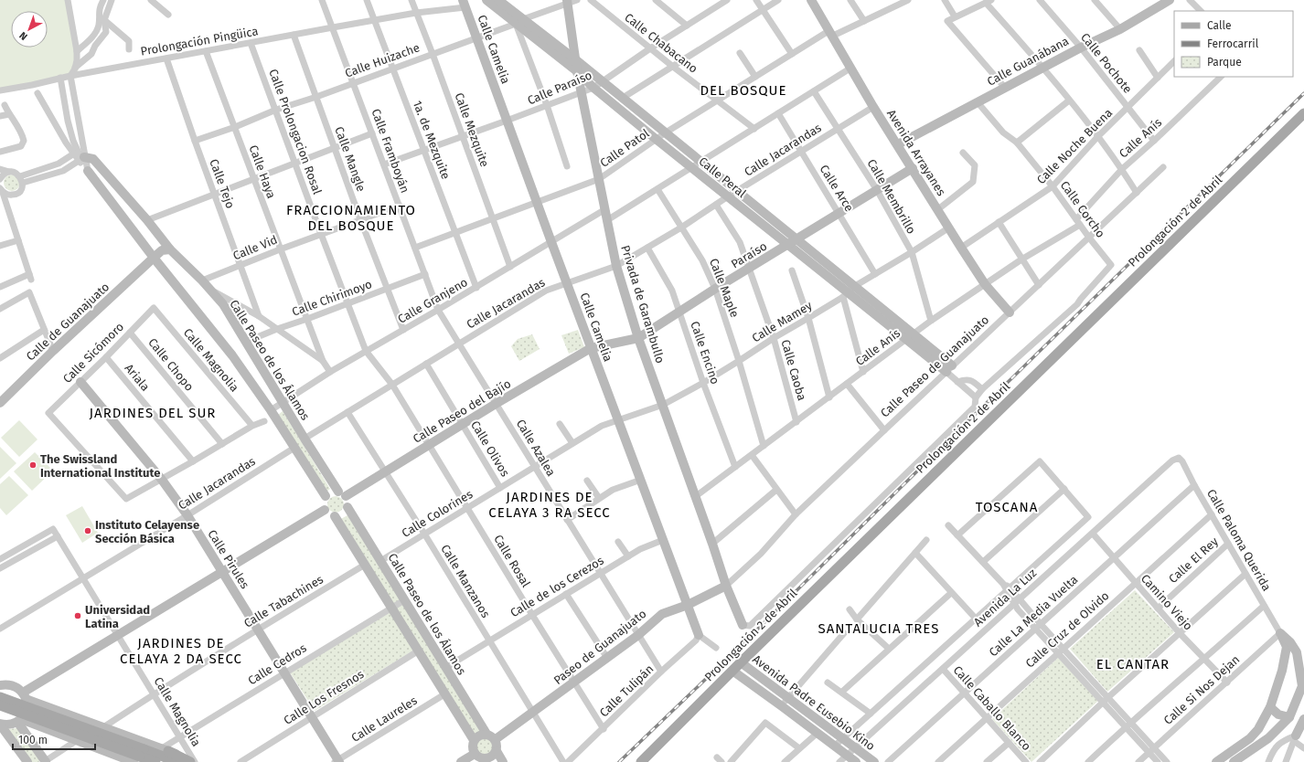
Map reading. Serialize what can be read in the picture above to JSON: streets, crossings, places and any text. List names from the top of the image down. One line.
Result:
{"streets":{"main road":["Calle Camelia","Calle Guanábana","Avenida Arrayanes","Calle Peral","Prolongación 2 de Abril","Paraíso","Privada de Garambullo","Calle de Guanajuato","Calle Paseo de los Álamos","Calle Paseo del Bajío","Calle Pirules","Paseo de Guanajuato","Avenida Padre Eusebio Kino"],"street":["Prolongación Pingüica","Calle Chabacano","Calle Huizache","Calle Pochote","Calle Paraíso","Calle Mezquite","Calle Prolongacion Rosal","Calle Anís","1a. de Mezquite","Calle Noche Buena","Calle Patol","Calle Jacarandas","Calle Framboyán","Calle Mangle","Calle Haya","Calle Tejo","Calle Arce","Calle Membrillo","Calle Corcho","Calle Vid","Calle Maple","Calle Chirimoyo","Calle Granjeno","Calle Mamey","Calle Sicómoro","Calle Encino","Calle Magnolia","Calle Chopo","Calle Paseo de Guanajuato","Calle Caoba","Ariala","Calle Azalea","Calle Olivos","Calle Colorines","Calle Paloma Querida","Calle El Rey","Calle Rosal","Calle Manzanos","Calle de los Cerezos","Avenida La Luz","Calle Tabachines","Camino Viejo","Calle La Media Vuelta","Calle Cruz de Olvido","Calle Cedros","Calle Si Nos Dejan","Calle Tulipán","Calle Los Fresnos","Calle Caballo Blanco","Calle Laureles"]},"crossings":[["Prolongación Pingüica","Calle Camelia"],["Prolongación Pingüica","Calle Mezquite"],["Prolongación Pingüica","Calle Prolongacion Rosal"],["Prolongación Pingüica","1a. de Mezquite"],["Prolongación Pingüica","Calle Framboyán"],["Prolongación Pingüica","Calle Mangle"],["Prolongación Pingüica","Calle Haya"],["Prolongación Pingüica","Calle Tejo"],["Prolongación Pingüica","Calle Paseo de los Álamos"],["Calle Chabacano","Calle Paraíso"],["Calle Chabacano","Calle Patol"],["Calle Camelia","Calle Huizache"],["Calle Camelia","Calle Paraíso"],["Calle Camelia","Calle Patol"],["Calle Camelia","Calle Jacarandas"],["Calle Camelia","Paraíso"],["Calle Camelia","Calle Granjeno"],["Calle Camelia","Calle Mamey"],["Calle Camelia","Calle Paseo del Bajío"],["Calle Camelia","Calle Colorines"],["Calle Camelia","Calle de los Cerezos"],["Calle Camelia","Paseo de Guanajuato"],["Calle Camelia","Calle Tulipán"],["Calle Huizache","Calle Mezquite"],["Calle Huizache","Calle Prolongacion Rosal"],["Calle Huizache","1a. de Mezquite"],["Calle Huizache","Calle Framboyán"],["Calle Huizache","Calle Mangle"],["Calle Huizache","Calle Haya"],["Calle Huizache","Calle Peral"],["Calle Huizache","Calle Tejo"],["Calle Huizache","Privada de Garambullo"],["Calle Guanábana","Calle Pochote"],["Calle Guanábana","Avenida Arrayanes"],["Calle Guanábana","Calle Corcho"],["Calle Pochote","Calle Anís"],["Calle Pochote","Calle Noche Buena"],["Calle Paraíso","Calle Mezquite"],["Calle Paraíso","1a. de Mezquite"],["Calle Paraíso","Calle Framboyán"],["Calle Paraíso","Calle Peral"],["Calle Paraíso","Privada de Garambullo"],["Calle Mezquite","Calle Patol"],["Calle Mezquite","Calle Granjeno"],["Calle Prolongacion Rosal","Calle Vid"],["Calle Prolongacion Rosal","Calle Chirimoyo"],["Calle Prolongacion Rosal","Calle Granjeno"],["Calle Prolongacion Rosal","Calle Rosal"],["Calle Anís","Avenida Arrayanes"],["Calle Anís","Calle Peral"],["Calle Anís","Calle Membrillo"],["Calle Anís","Calle Corcho"],["Calle Anís","Calle Maple"],["Calle Anís","Privada de Garambullo"],["Calle Anís","Calle Encino"],["Calle Anís","Calle Caoba"],["1a. de Mezquite","Calle Patol"],["1a. de Mezquite","Calle Granjeno"],["Calle Noche Buena","Avenida Arrayanes"],["Calle Noche Buena","Calle Corcho"],["Calle Patol","Calle Framboyán"],["Calle Patol","Avenida Arrayanes"],["Calle Patol","Calle Peral"],["Calle Patol","Privada de Garambullo"],["Calle Jacarandas","Avenida Arrayanes"],["Calle Jacarandas","Calle Peral"],["Calle Jacarandas","Calle Arce"],["Calle Jacarandas","Calle Membrillo"],["Calle Jacarandas","Calle Maple"],["Calle Jacarandas","Privada de Garambullo"],["Calle Jacarandas","Calle Encino"],["Calle Jacarandas","Calle Magnolia"],["Calle Jacarandas","Calle Paseo de los Álamos"],["Calle Jacarandas","Calle Caoba"],["Calle Jacarandas","Calle Azalea"],["Calle Jacarandas","Calle Olivos"],["Calle Jacarandas","Calle Pirules"],["Calle Jacarandas","Calle Rosal"],["Calle Jacarandas","Calle Manzanos"],["Calle Framboyán","Calle Vid"],["Calle Framboyán","Calle Chirimoyo"],["Calle Framboyán","Calle Granjeno"],["Calle Framboyán","Calle Azalea"],["Avenida Arrayanes","Paraíso"],["Avenida Arrayanes","Calle Mamey"],["Avenida Arrayanes","Calle Paseo de Guanajuato"],["Calle Mangle","Calle Vid"],["Calle Mangle","Calle Chirimoyo"],["Calle Mangle","Calle Granjeno"],["Calle Haya","Calle Vid"],["Calle Haya","Calle Chirimoyo"],["Calle Peral","Paraíso"],["Calle Peral","Privada de Garambullo"],["Calle Peral","Calle Mamey"],["Calle Peral","Calle Paseo de Guanajuato"],["Calle Tejo","Calle Vid"],["Calle Arce","Paraíso"],["Calle Arce","Calle Mamey"],["Calle Membrillo","Paraíso"],["Calle Membrillo","Calle Mamey"],["Calle Corcho","Calle Paseo de Guanajuato"],["Prolongación 2 de Abril","Avenida Padre Eusebio Kino"],["Calle Vid","Calle Paseo de los Álamos"],["Paraíso","Calle Maple"],["Paraíso","Privada de Garambullo"],["Paraíso","Calle Encino"],["Paraíso","Calle Caoba"],["Paraíso","Calle Paseo del Bajío"],["Calle Maple","Calle Mamey"],["Calle Chirimoyo","Calle Paseo de los Álamos"],["Calle Granjeno","Privada de Garambullo"],["Calle Granjeno","Calle Paseo de los Álamos"],["Calle Granjeno","Calle Azalea"],["Calle Granjeno","Calle Rosal"],["Privada de Garambullo","Calle Mamey"],["Privada de Garambullo","Calle Paseo de Guanajuato"],["Privada de Garambullo","Paseo de Guanajuato"],["Calle de Guanajuato","Calle Paseo de los Álamos"],["Calle Mamey","Calle Encino"],["Calle Mamey","Calle Caoba"],["Calle Mamey","Calle Colorines"],["Calle Sicómoro","Calle Magnolia"],["Calle Sicómoro","Calle Chopo"],["Calle Sicómoro","Ariala"],["Calle Sicómoro","Calle Pirules"],["Calle Magnolia","Calle Tabachines"],["Calle Magnolia","Calle Cedros"],["Calle Paseo de los Álamos","Calle Paseo del Bajío"],["Calle Paseo de los Álamos","Calle Colorines"],["Calle Paseo de los Álamos","Calle de los Cerezos"],["Calle Paseo de los Álamos","Paseo de Guanajuato"],["Calle Paseo de los Álamos","Calle Cedros"],["Calle Paseo de Guanajuato","Paseo de Guanajuato"],["Calle Paseo del Bajío","Calle Azalea"],["Calle Paseo del Bajío","Calle Olivos"],["Calle Paseo del Bajío","Calle Rosal"],["Calle Paseo del Bajío","Calle Manzanos"],["Calle Azalea","Calle Colorines"],["Calle Azalea","Calle de los Cerezos"],["Calle Azalea","Paseo de Guanajuato"],["Calle Azalea","Calle Tulipán"],["Calle Olivos","Calle Colorines"],["Calle Colorines","Calle Rosal"],["Calle Colorines","Calle Manzanos"],["Calle Paloma Querida","Calle El Rey"],["Calle Paloma Querida","Avenida La Luz"],["Calle Paloma Querida","Calle La Media Vuelta"],["Calle Paloma Querida","Calle Cruz de Olvido"],["Calle Paloma Querida","Calle Si Nos Dejan"],["Calle Pirules","Calle Tabachines"],["Calle Pirules","Calle Cedros"],["Calle Pirules","Calle Los Fresnos"],["Calle Pirules","Calle Laureles"],["Calle El Rey","Camino Viejo"],["Calle Rosal","Calle de los Cerezos"],["Calle Rosal","Paseo de Guanajuato"],["Calle Rosal","Calle Tulipán"],["Calle Manzanos","Calle de los Cerezos"],["Calle Manzanos","Paseo de Guanajuato"],["Avenida La Luz","Camino Viejo"],["Avenida La Luz","Avenida Padre Eusebio Kino"],["Avenida La Luz","Calle Caballo Blanco"],["Camino Viejo","Calle La Media Vuelta"],["Camino Viejo","Calle Cruz de Olvido"],["Camino Viejo","Calle Si Nos Dejan"],["Calle La Media Vuelta","Calle Caballo Blanco"],["Calle Cruz de Olvido","Calle Caballo Blanco"]],"districts":["DEL BOSQUE","FRACCIONAMIENTO DEL BOSQUE","JARDINES DEL SUR","JARDINES DE CELAYA 3 RA SECC","TOSCANA","SANTALUCIA TRES","JARDINES DE CELAYA 2 DA SECC","EL CANTAR"],"places":["The Swissland International Institute","Instituto Celayense Sección Básica","Universidad Latina"],"legend":["Calle","Ferrocarril","Parque"],"scale_bar":"100 m","north":"bottom left"}
